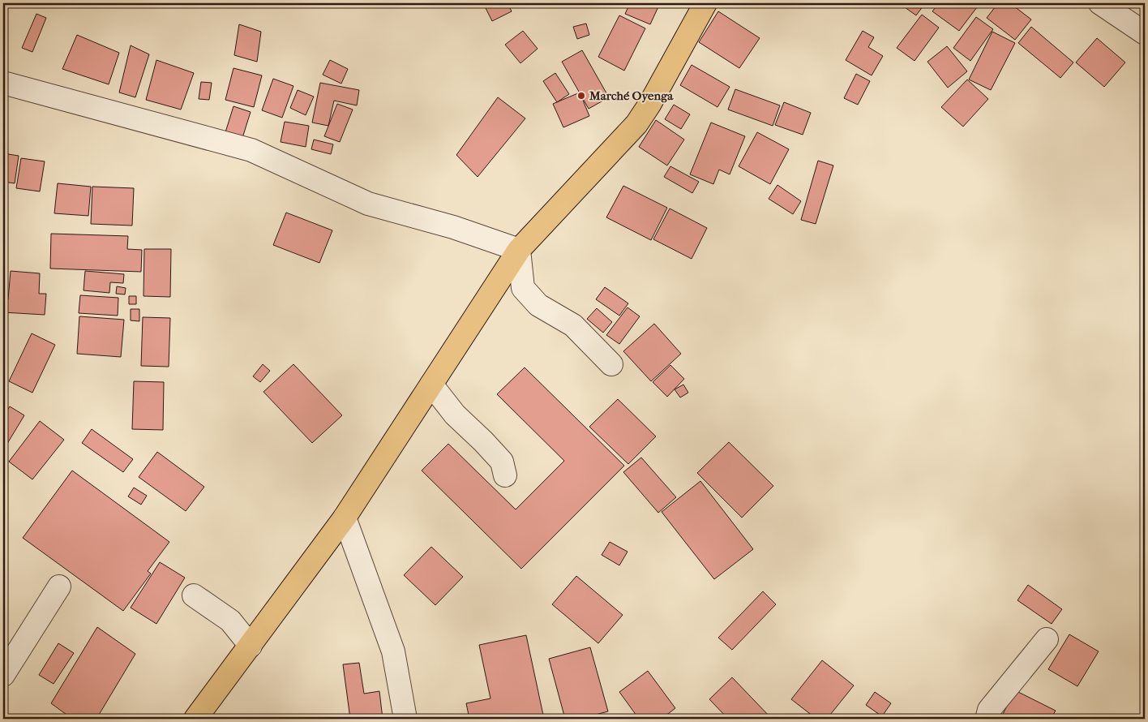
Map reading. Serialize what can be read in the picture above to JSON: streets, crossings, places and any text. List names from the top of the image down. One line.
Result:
{"places":["Marché Oyenga"]}
